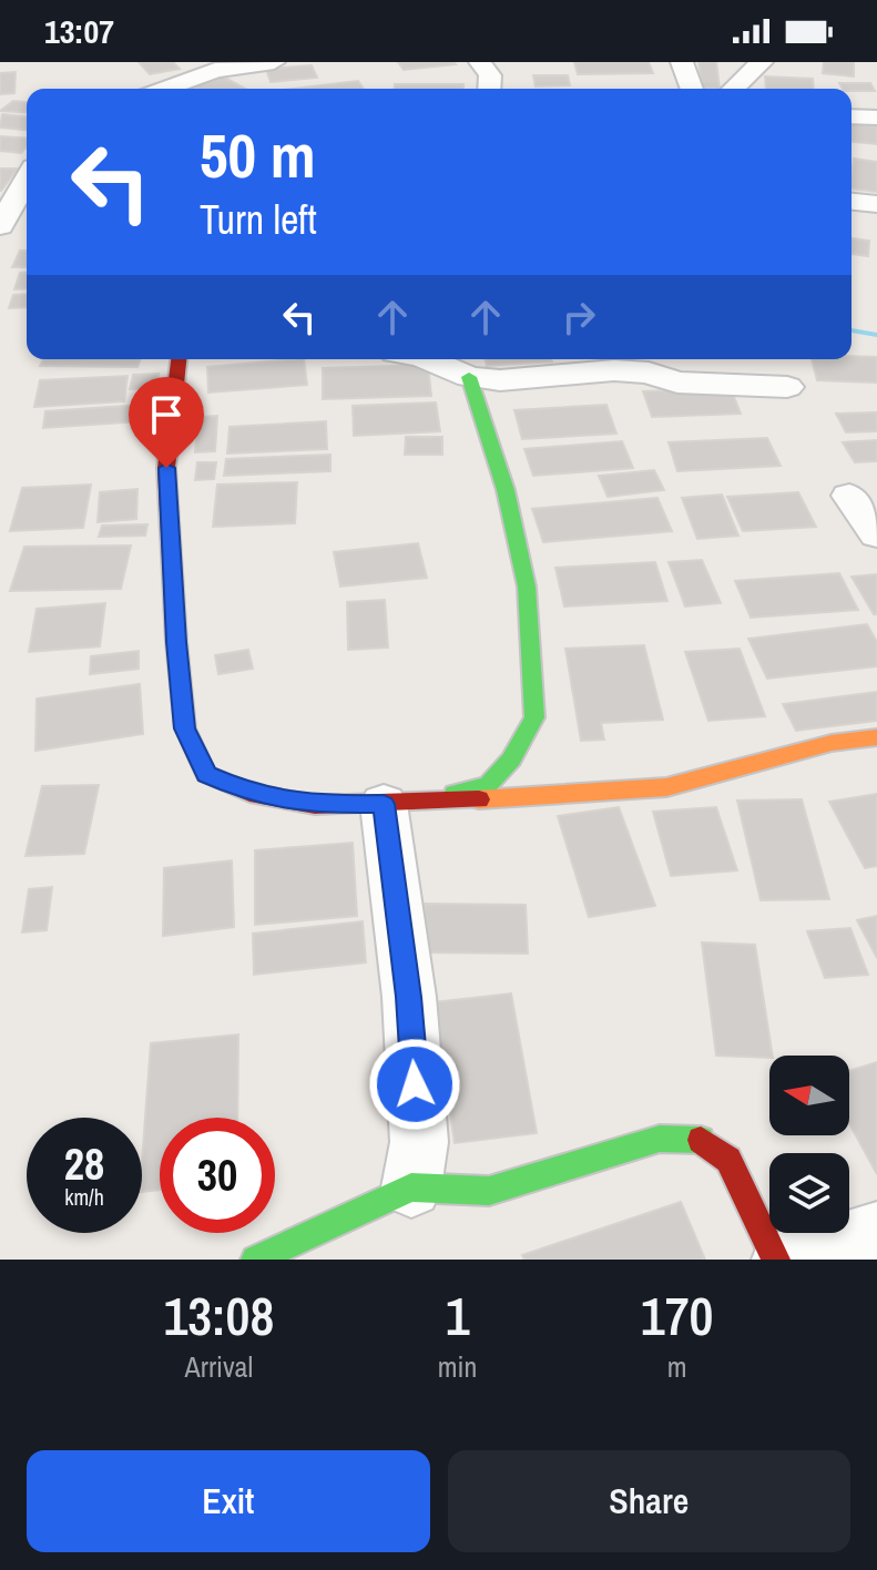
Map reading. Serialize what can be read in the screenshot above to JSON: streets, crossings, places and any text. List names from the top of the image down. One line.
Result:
{"north":"left","page":{"status":"13:07","turn":["50 m","Turn left"],"speed":"28 km/h","limit":"30","eta":["13:08","Arrival","1","min","170","m"],"buttons":["Exit","Share"]}}
